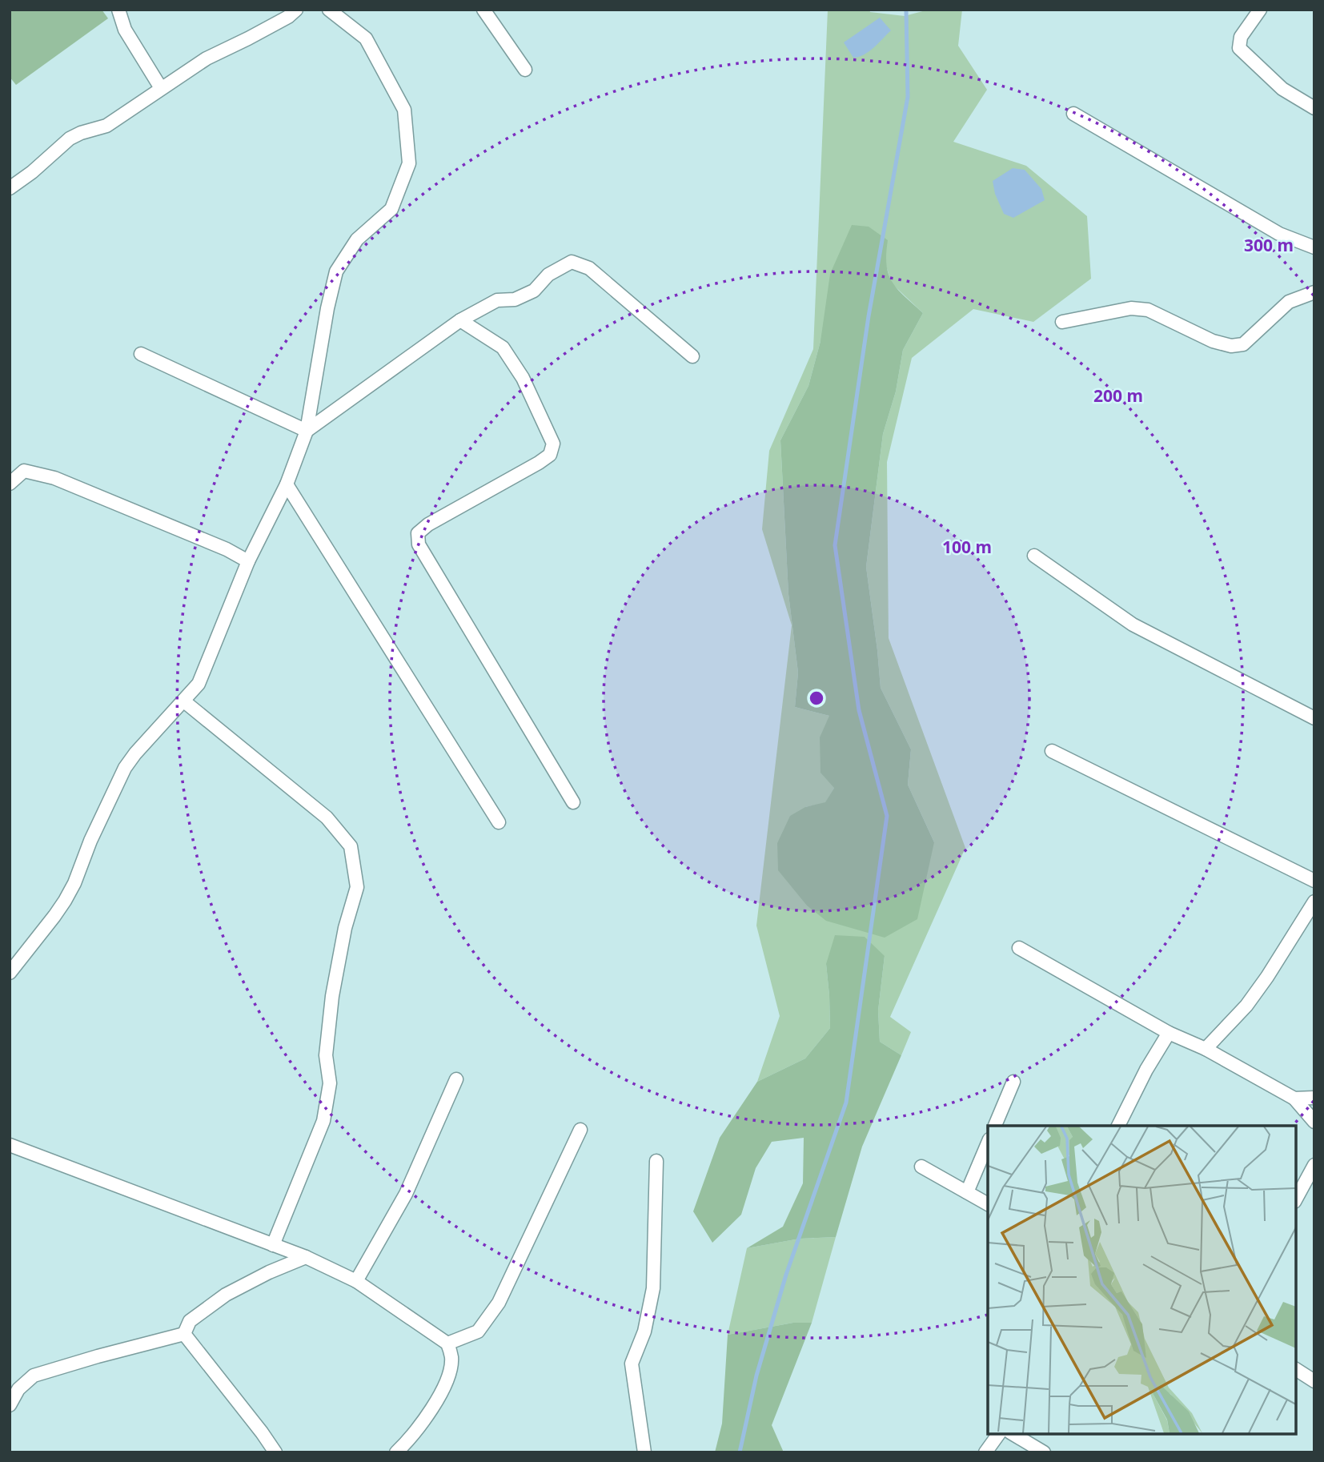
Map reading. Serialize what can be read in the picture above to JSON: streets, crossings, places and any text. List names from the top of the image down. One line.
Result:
{"rings":["300 m","200 m","100 m"]}
